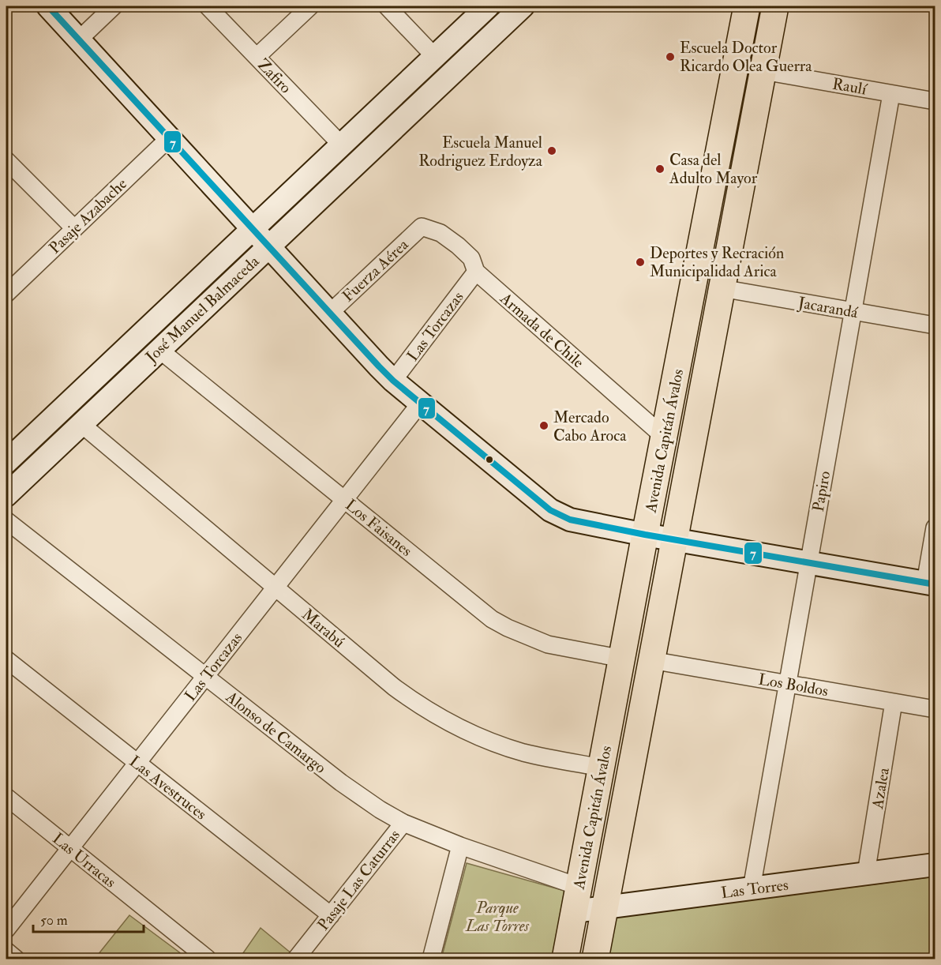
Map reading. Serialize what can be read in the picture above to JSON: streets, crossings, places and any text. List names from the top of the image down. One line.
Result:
{"streets":{"highway":["Avenida Capitán Ávalos"],"street":["Zafiro","Raulí","Pasaje Azabache","Fuerza Aérea","Jacarandá","José Manuel Balmaceda","Las Torcazas","Armada de Chile","Papiro","Los Faisanes","Marabú","Los Boldos","Alonso de Camargo","Las Avestruces","Azalea","Las Urracas","Pasaje Las Caturras","Las Torres"]},"crossings":[["Zafiro","José Manuel Balmaceda"],["Raulí","Avenida Capitán Ávalos"],["Raulí","Papiro"],["Fuerza Aérea","Armada de Chile"],["Jacarandá","Avenida Capitán Ávalos"],["Jacarandá","Papiro"],["José Manuel Balmaceda","Los Faisanes"],["José Manuel Balmaceda","Marabú"],["Las Torcazas","Armada de Chile"],["Las Torcazas","Los Faisanes"],["Las Torcazas","Marabú"],["Las Torcazas","Alonso de Camargo"],["Las Torcazas","Las Avestruces"],["Las Torcazas","Las Urracas"],["Armada de Chile","Avenida Capitán Ávalos"],["Avenida Capitán Ávalos","Los Faisanes"],["Avenida Capitán Ávalos","Marabú"],["Avenida Capitán Ávalos","Los Boldos"],["Avenida Capitán Ávalos","Alonso de Camargo"],["Avenida Capitán Ávalos","Las Torres"],["Papiro","Los Boldos"],["Papiro","Las Torres"],["Los Boldos","Azalea"],["Alonso de Camargo","Pasaje Las Caturras"],["Alonso de Camargo","Las Torres"],["Las Avestruces","Pasaje Las Caturras"],["Azalea","Las Torres"]],"parks":["Parque Las Torres"],"places":["Escuela Doctor Ricardo Olea Guerra","Escuela Manuel Rodriguez Erdoyza","Casa del Adulto Mayor","Deportes y Recración Municipalidad Arica","Mercado Cabo Aroca"],"lines":["transit line 7"],"scale_bar":"50 m"}
